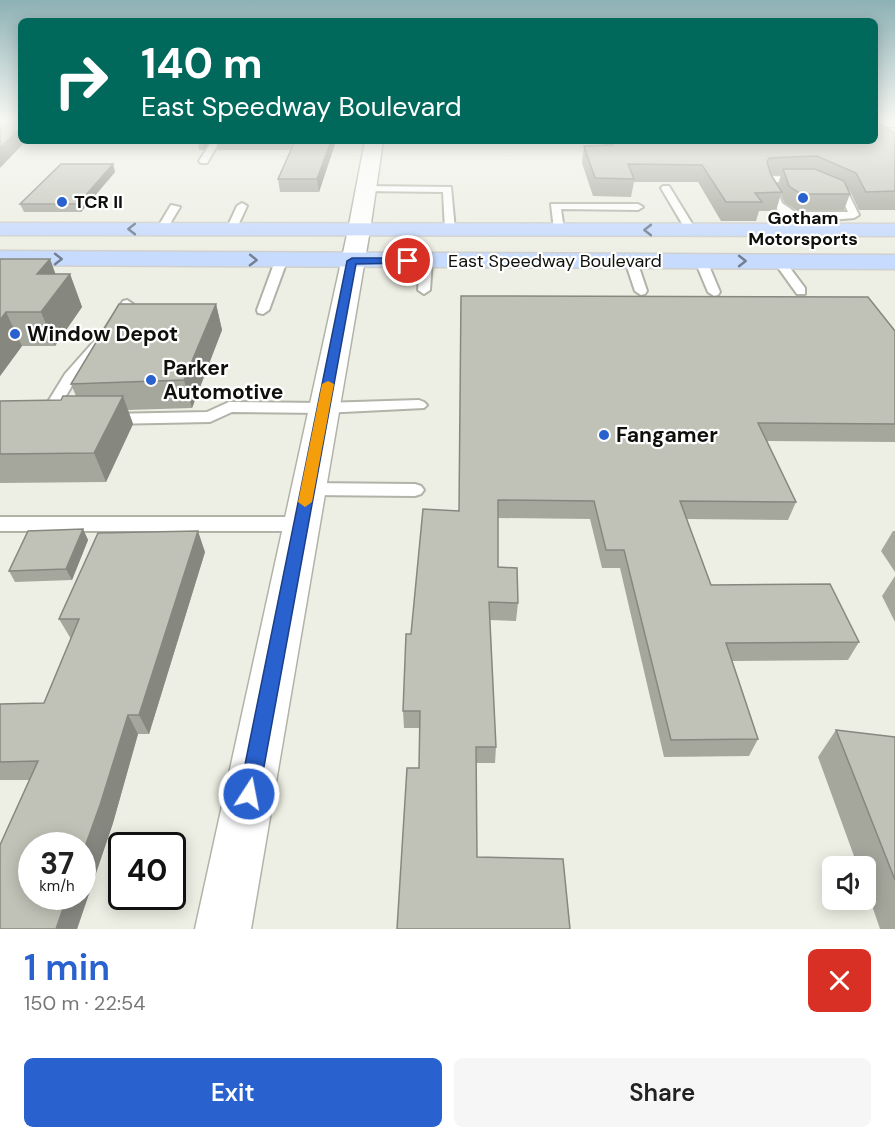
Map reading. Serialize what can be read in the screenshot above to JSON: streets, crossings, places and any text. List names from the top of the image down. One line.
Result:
{"streets":{"main road":["East Speedway Boulevard"]},"places":["Gotham Motorsports","TCR II","Window Depot","Parker Automotive","Fangamer"],"page":{"turn":["140 m","East Speedway Boulevard"],"speed":"37 km/h","limit":"40","heading":["1 min","150 m · 22:54"],"buttons":["Exit","Share"]}}
